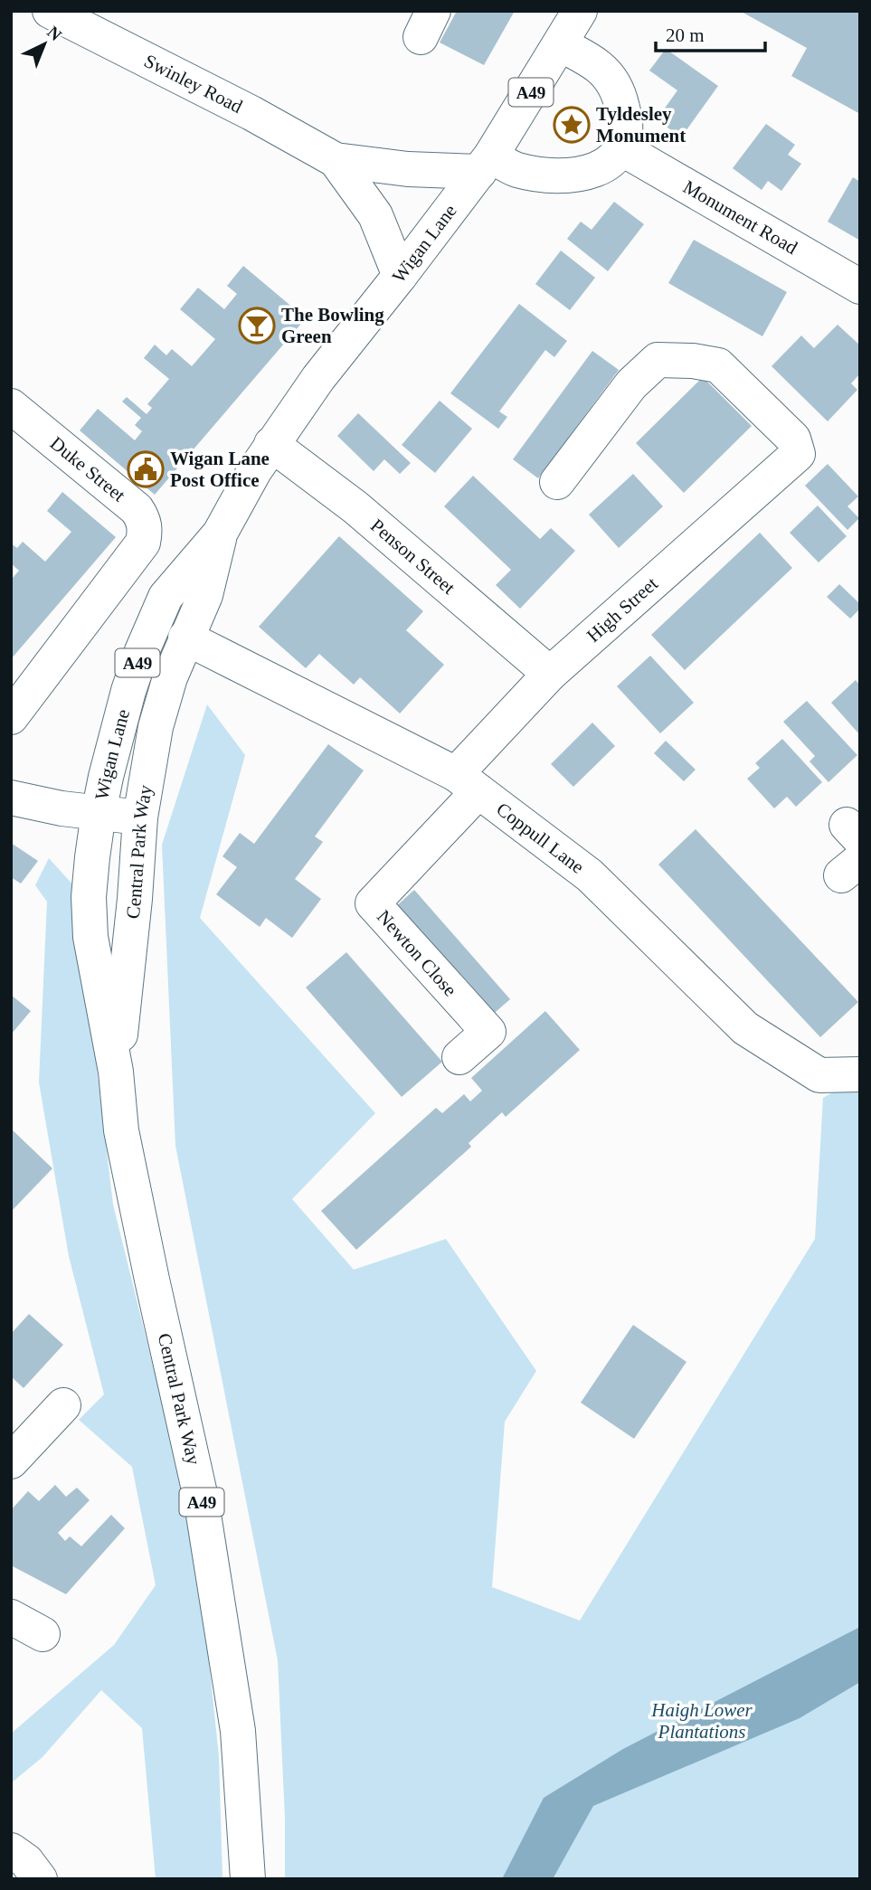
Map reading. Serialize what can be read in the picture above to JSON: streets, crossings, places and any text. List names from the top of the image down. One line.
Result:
{"streets":{"main road":["Swinley Road","A49","Monument Road","Wigan Lane","Duke Street","Penson Street","High Street","Coppull Lane","Central Park Way","Newton Close"]},"crossings":[["Swinley Road","Wigan Lane"],["Wigan Lane","Penson Street"],["Wigan Lane","Coppull Lane"],["Wigan Lane","Central Park Way"],["Penson Street","High Street"],["High Street","Coppull Lane"],["High Street","Newton Close"],["Coppull Lane","Central Park Way"],["Coppull Lane","Newton Close"]],"parks":["Haigh Lower Plantations"],"places":{"place":["Tyldesley Monument"],"bar":["The Bowling Green"],"public building":["Wigan Lane Post Office"]},"scale_bar":"20 m","north":"top right"}
